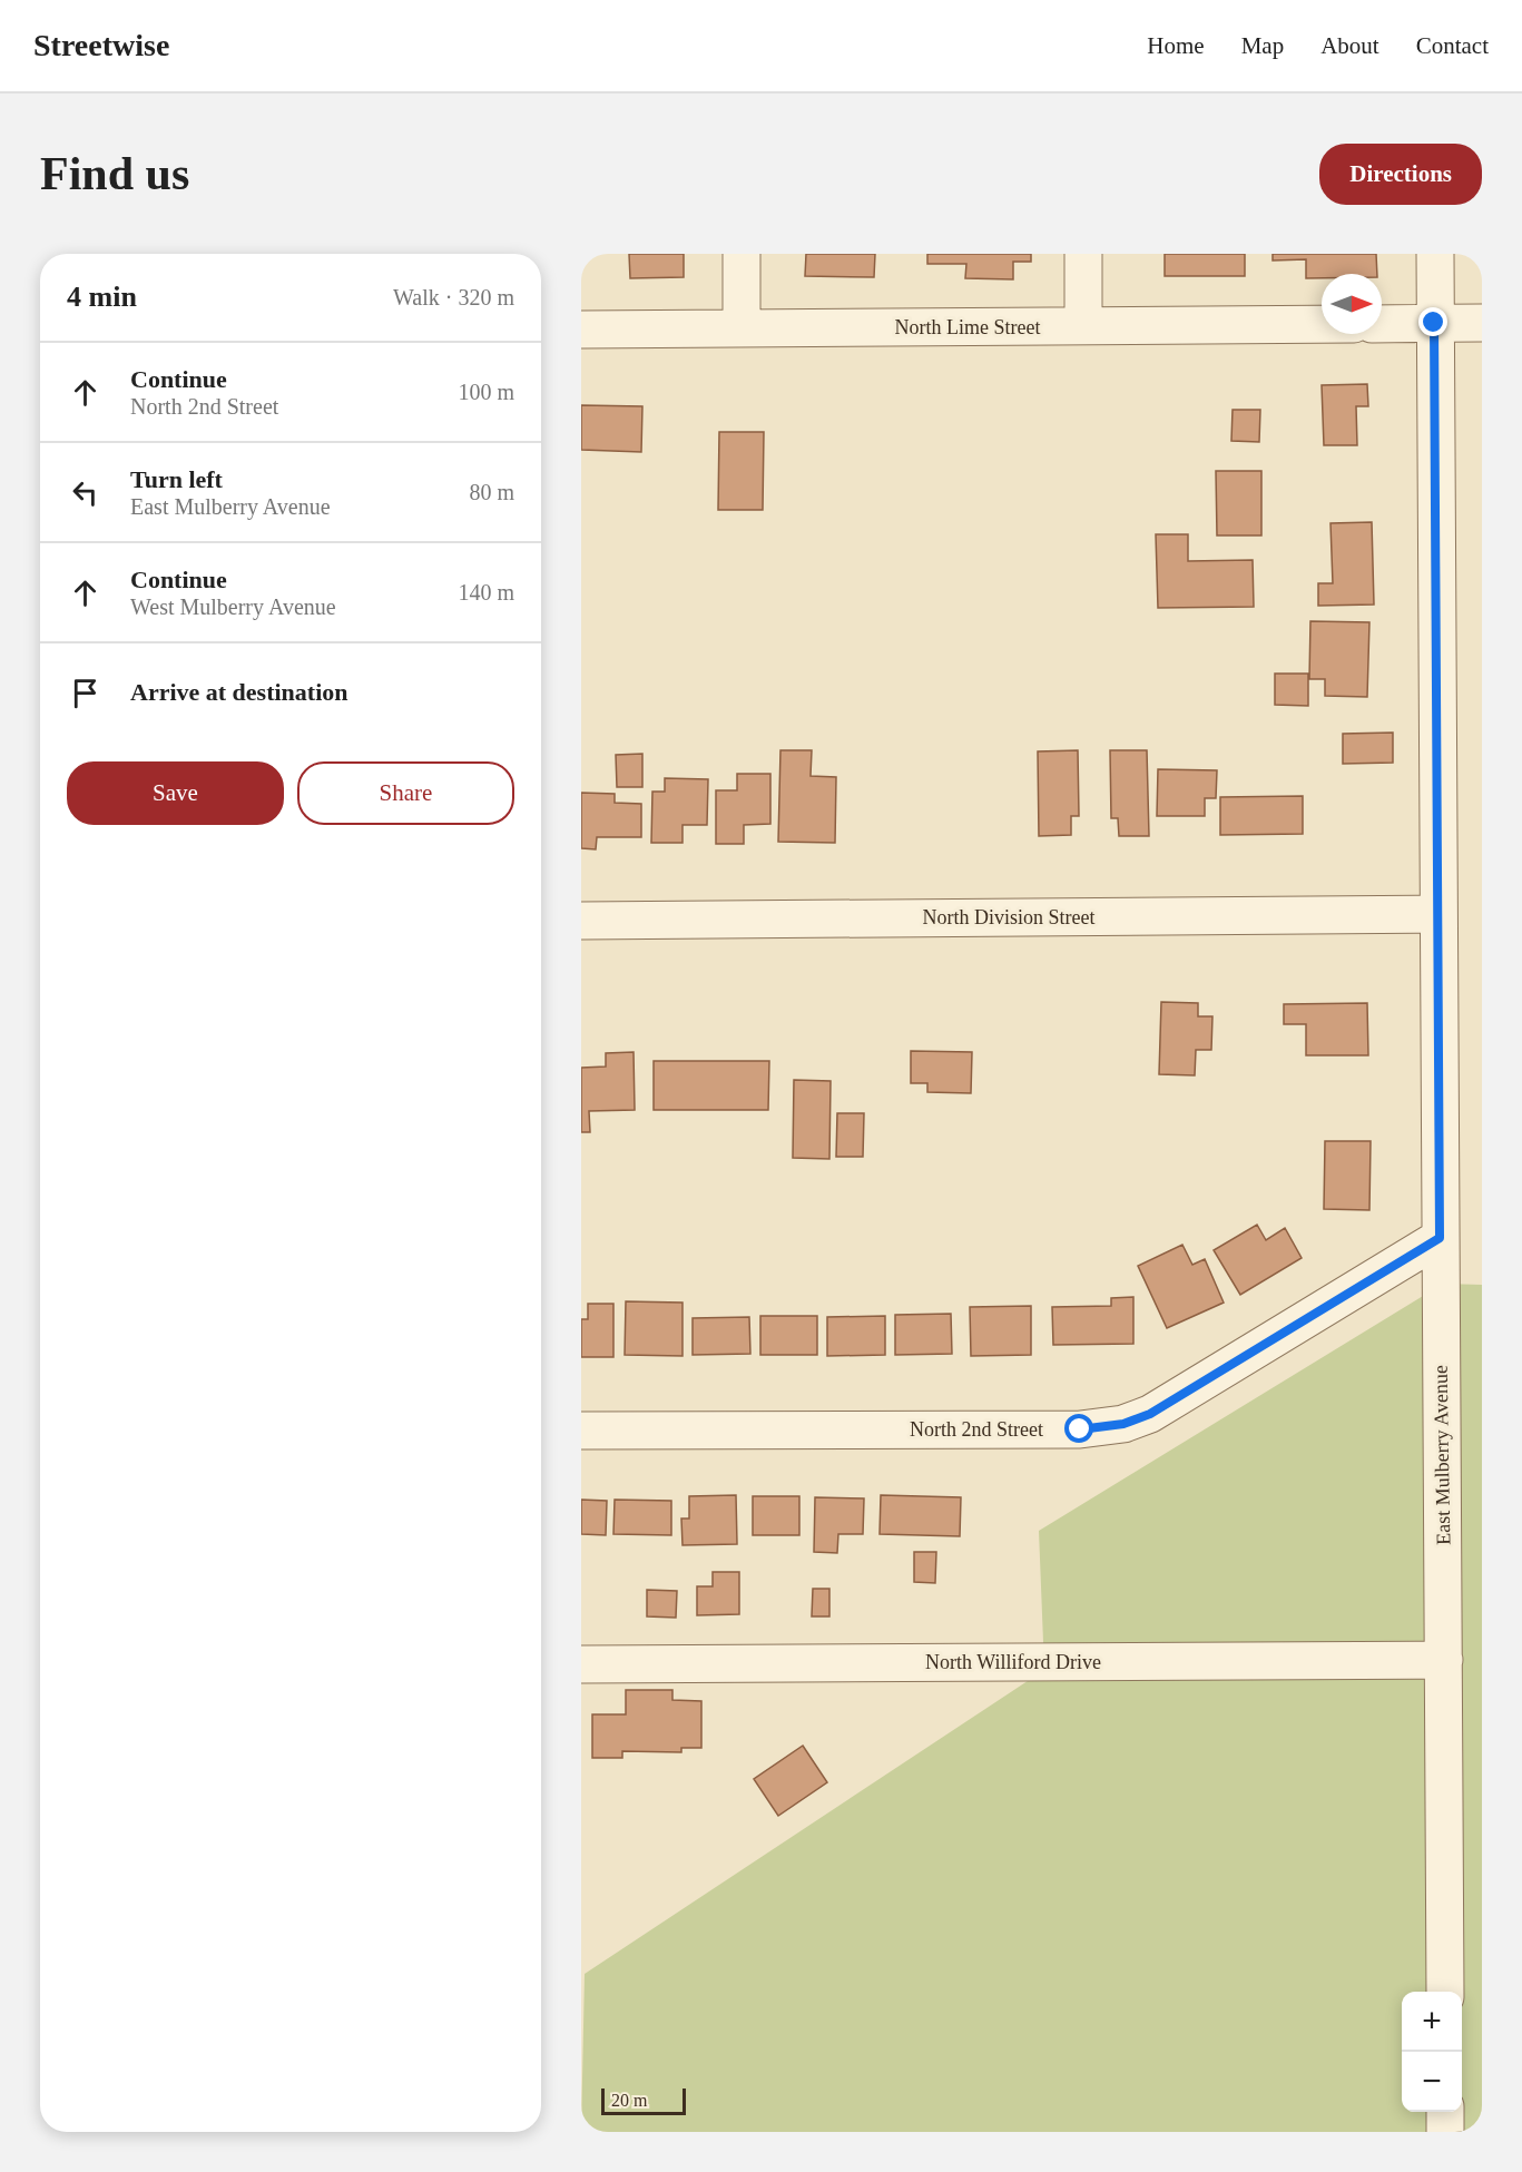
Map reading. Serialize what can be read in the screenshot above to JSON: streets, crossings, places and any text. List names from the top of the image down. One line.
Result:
{"streets":{"street":["North Lime Street","North Division Street","North 2nd Street","East Mulberry Avenue","North Williford Drive"]},"crossings":[["North Division Street","East Mulberry Avenue"],["North 2nd Street","East Mulberry Avenue"],["East Mulberry Avenue","North Williford Drive"]],"scale_bar":"20 m","north":"right","page":{"header":"Streetwise","nav":["Home","Map","About","Contact"],"buttons":["Directions",["Save","Share"]],"title":"Find us","heading":["4 min","Walk · 320 m"],"list":[["Continue","North 2nd Street","100 m"],["Turn left","East Mulberry Avenue","80 m"],["Continue","West Mulberry Avenue","140 m"],"Arrive at destination"],"map_buttons":["+","−"],"scale":"20 m"}}
